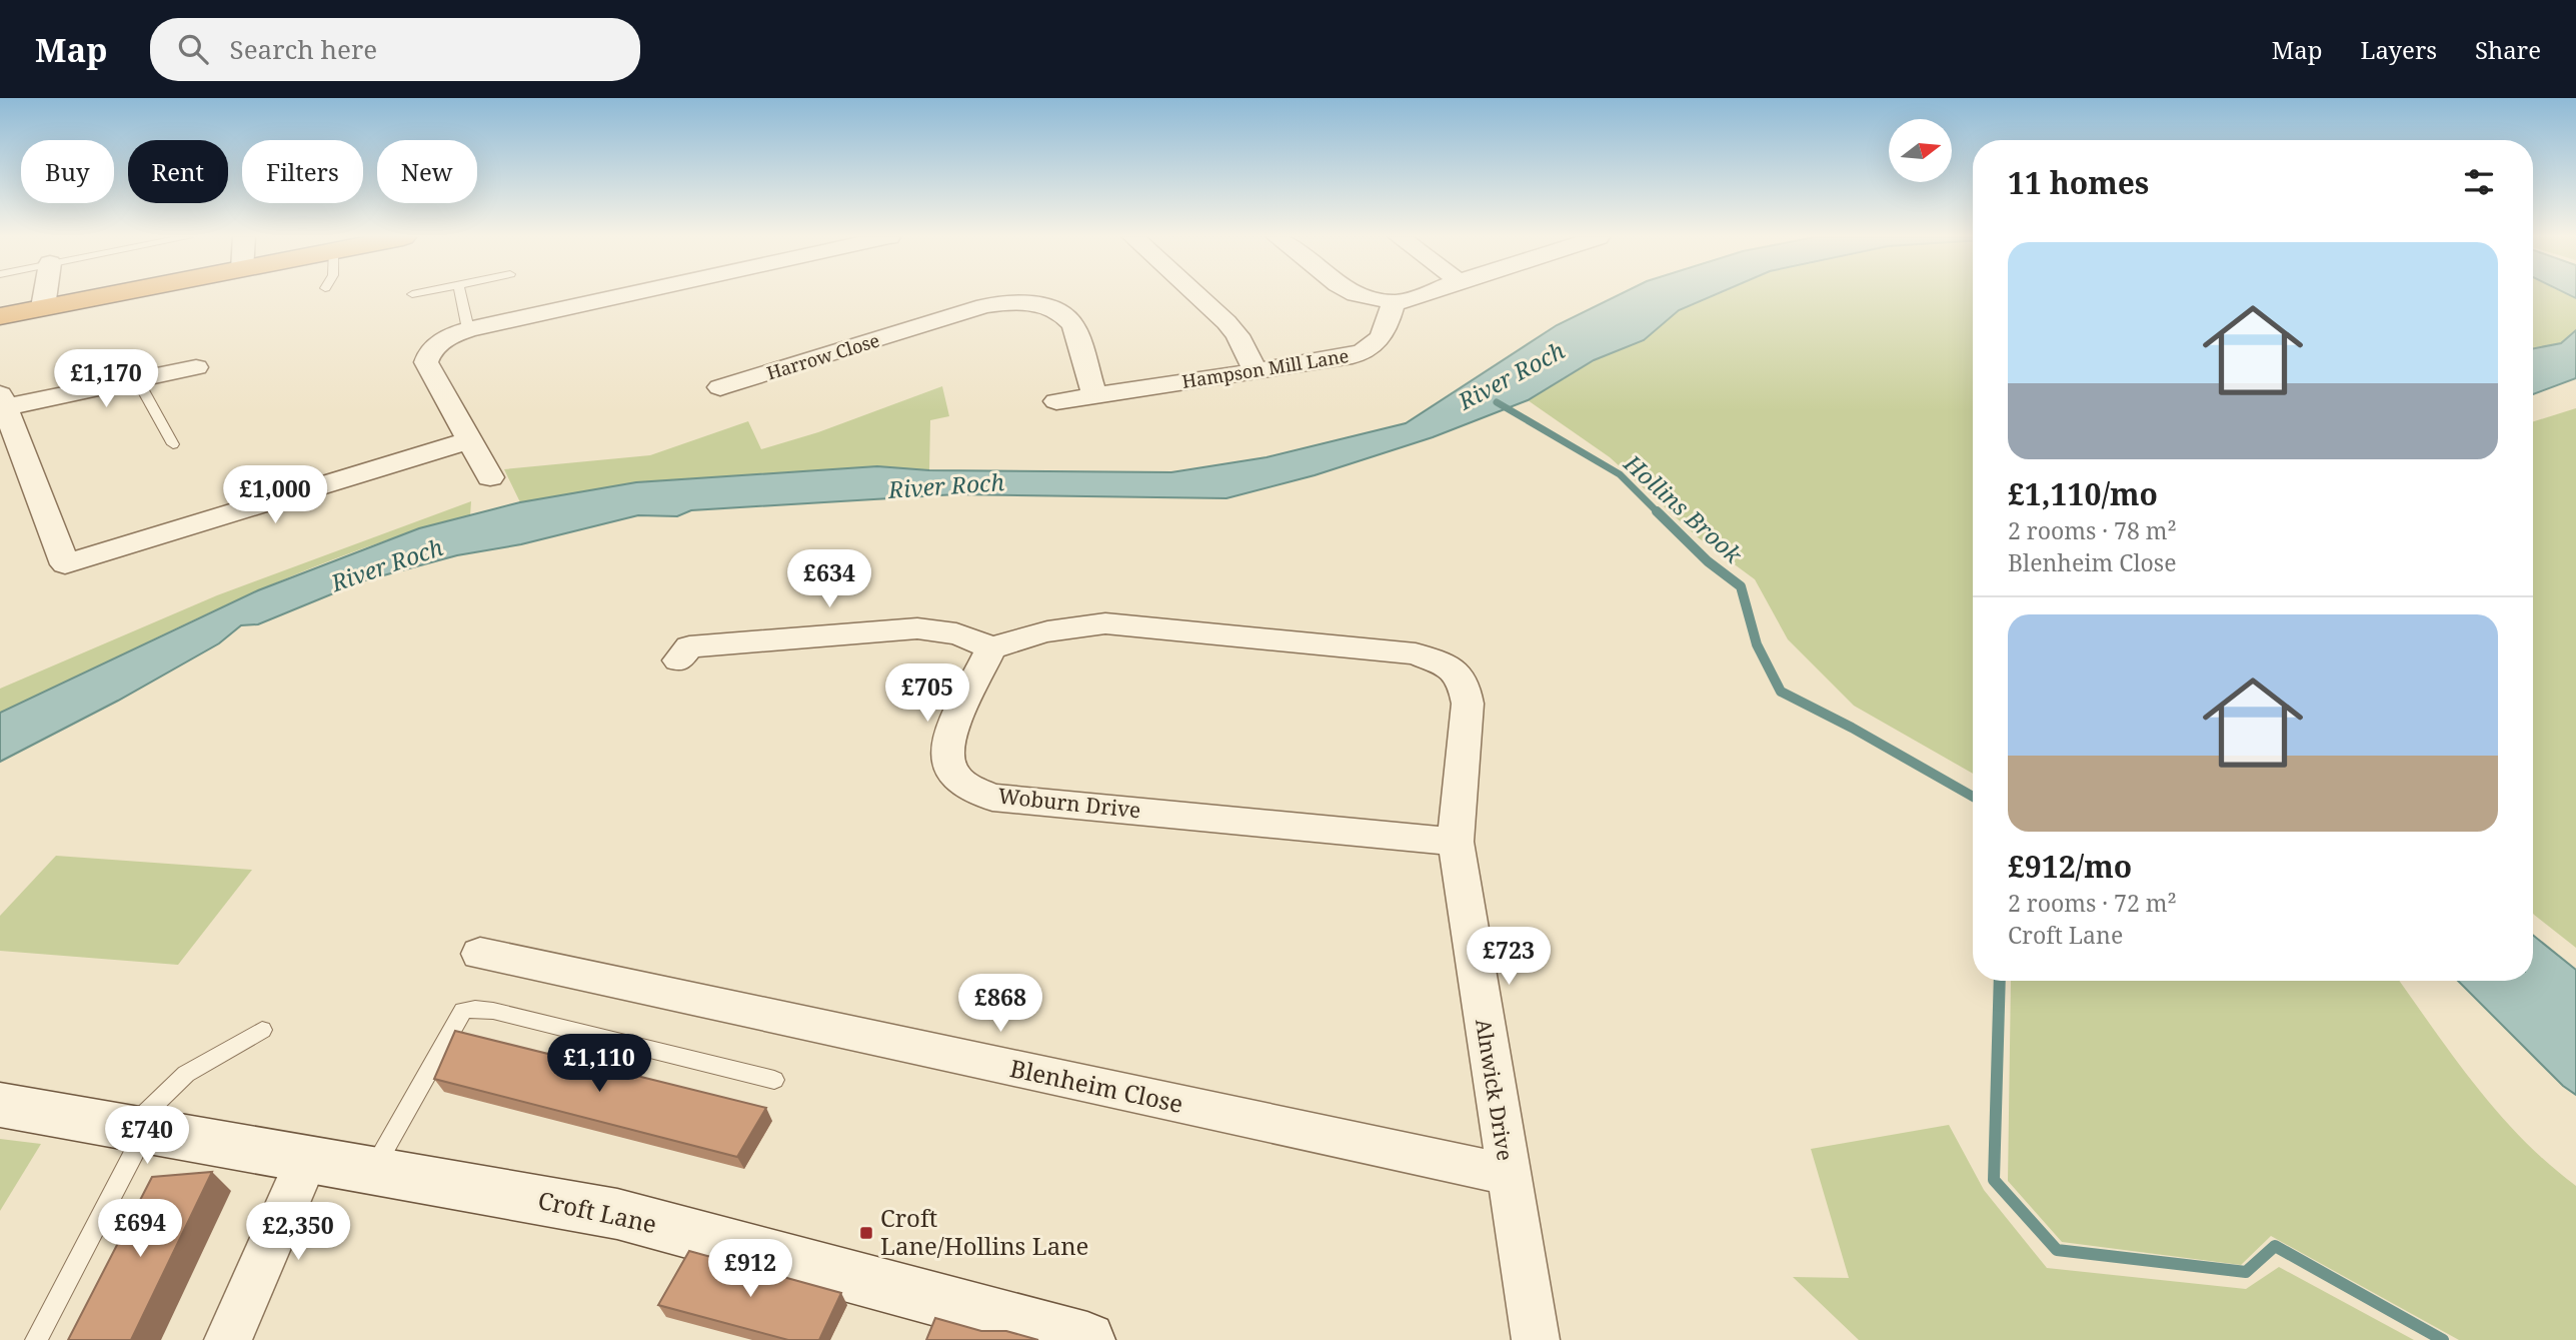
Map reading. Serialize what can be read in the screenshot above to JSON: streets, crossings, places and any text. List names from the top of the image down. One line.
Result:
{"streets":{"street":["Harrow Close","Hampson Mill Lane","Woburn Drive","Blenheim Close","Alnwick Drive","Croft Lane"]},"crossings":[["Harrow Close","Hampson Mill Lane"],["Woburn Drive","Alnwick Drive"],["Blenheim Close","Alnwick Drive"]],"water":["River Roch","Hollins Brook"],"places":{"transit":["Croft Lane/Hollins Lane"]},"north":"right","page":{"header":"Map","search":"Search here","nav":["Map","Layers","Share"],"chip":["Buy","Rent","Filters","New"],"heading":"11 homes","list":[{"name":"£1,110/mo","note":"2 rooms · 78 m² · Blenheim Close"},{"name":"£912/mo","note":"2 rooms · 72 m² · Croft Lane"}],"price":["£1,170","£1,000","£634","£705","£723","£868","£1,110","£740","£694","£2,350","£912"]}}
